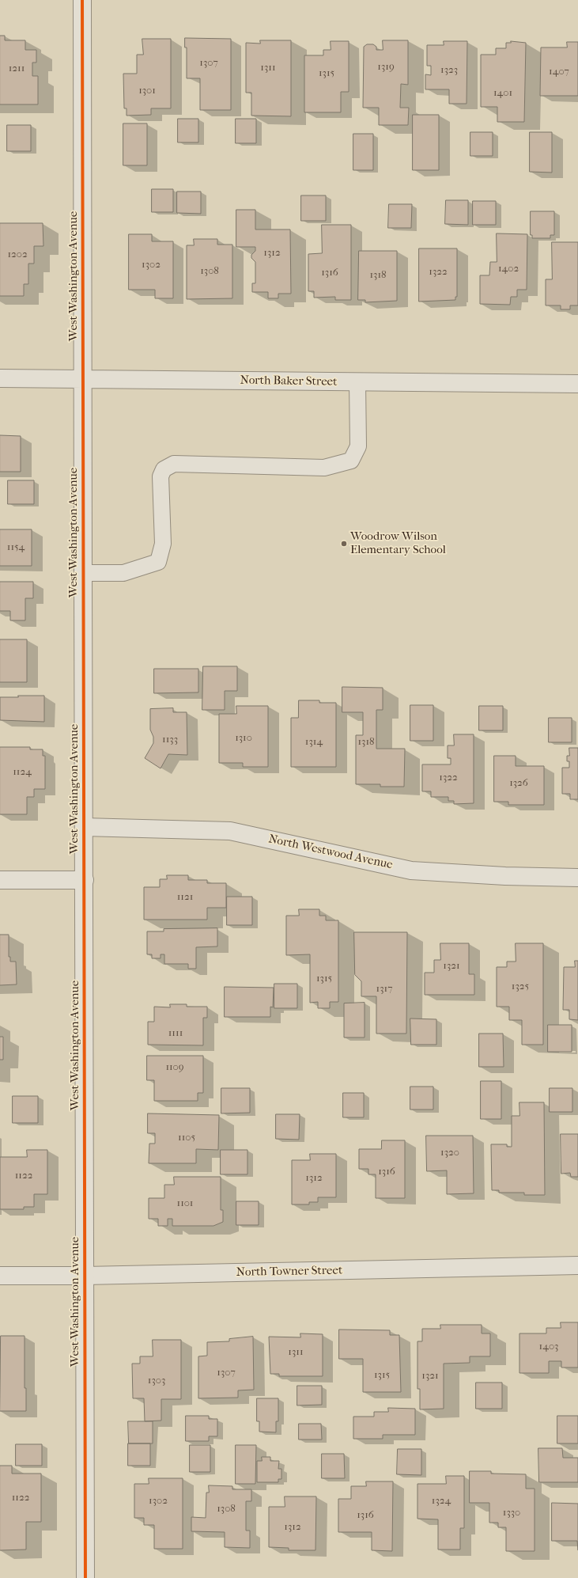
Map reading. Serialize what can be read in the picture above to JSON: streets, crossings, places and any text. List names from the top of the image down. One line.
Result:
{"streets":{"street":["West Washington Avenue","North Baker Street","North Westwood Avenue","North Towner Street"]},"crossings":[["West Washington Avenue","North Baker Street"],["West Washington Avenue","North Westwood Avenue"],["West Washington Avenue","North Towner Street"]],"places":["Woodrow Wilson Elementary School"],"house_numbers":["1307","1319","1311","1211","1323","1407","1315","1301","1401","1312","1202","1302","1402","1308","1322","1316","1318","1154","1310","1133","1314","1318","1124","1322","1326","1121","1321","1315","1325","1317","1111","1109","1105","1320","1316","1122","1312","1101","1403","1311","1307","1315","1321","1303","1122","1302","1324","1308","1330","1316","1312"]}
